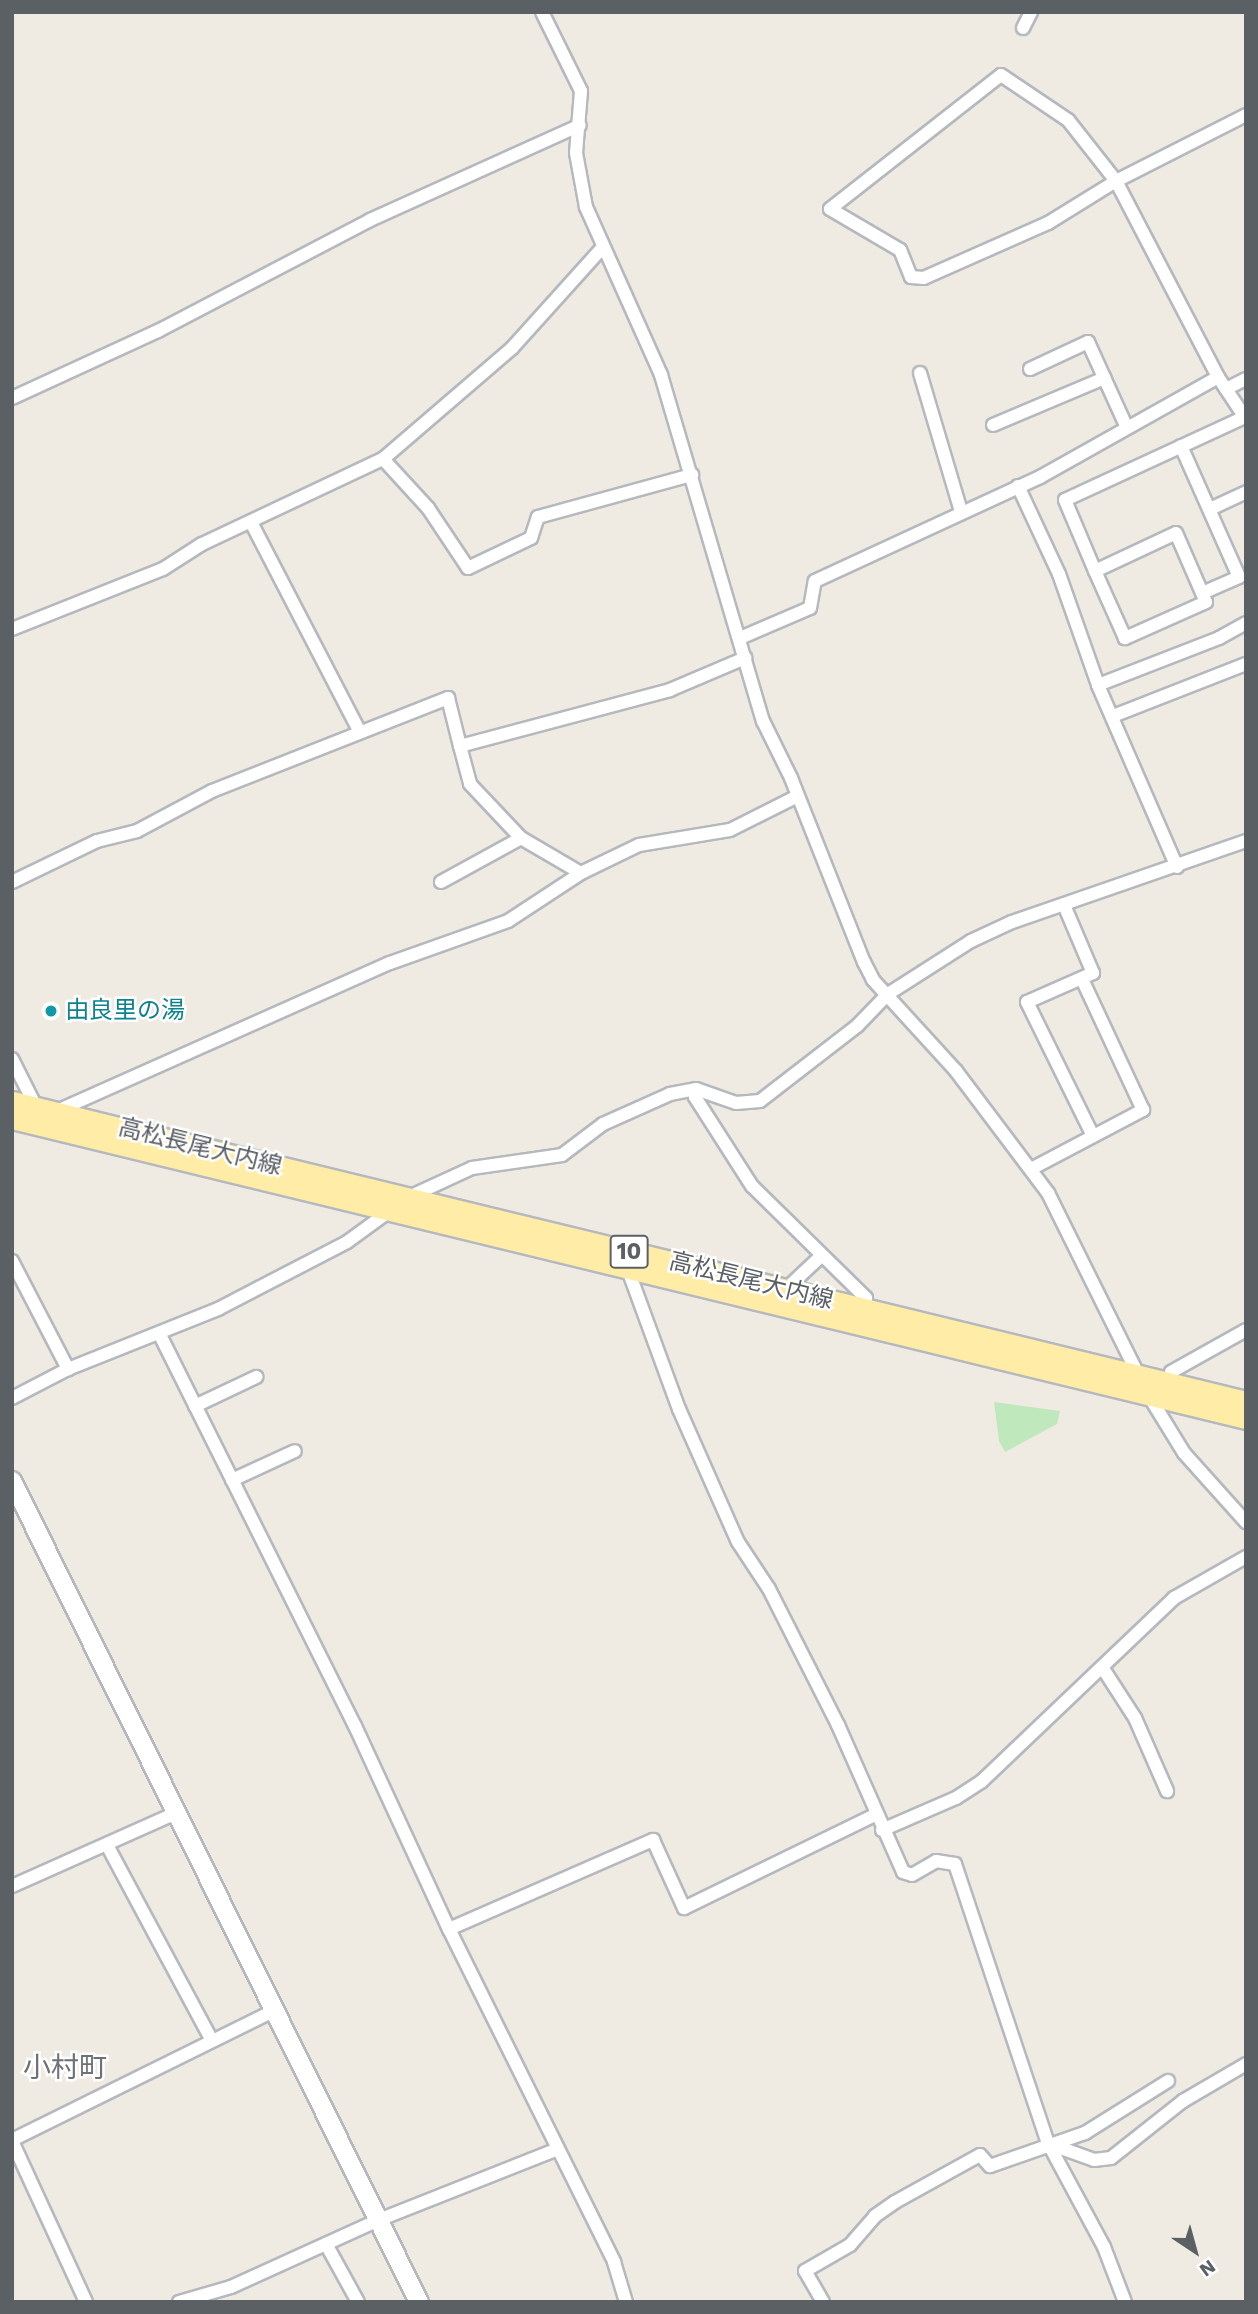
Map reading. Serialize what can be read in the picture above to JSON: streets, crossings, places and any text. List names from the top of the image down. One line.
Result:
{"streets":{"main road":["高松長尾大内線","10"]},"districts":["小村町"],"places":["由良里の湯"],"north":"bottom right"}
